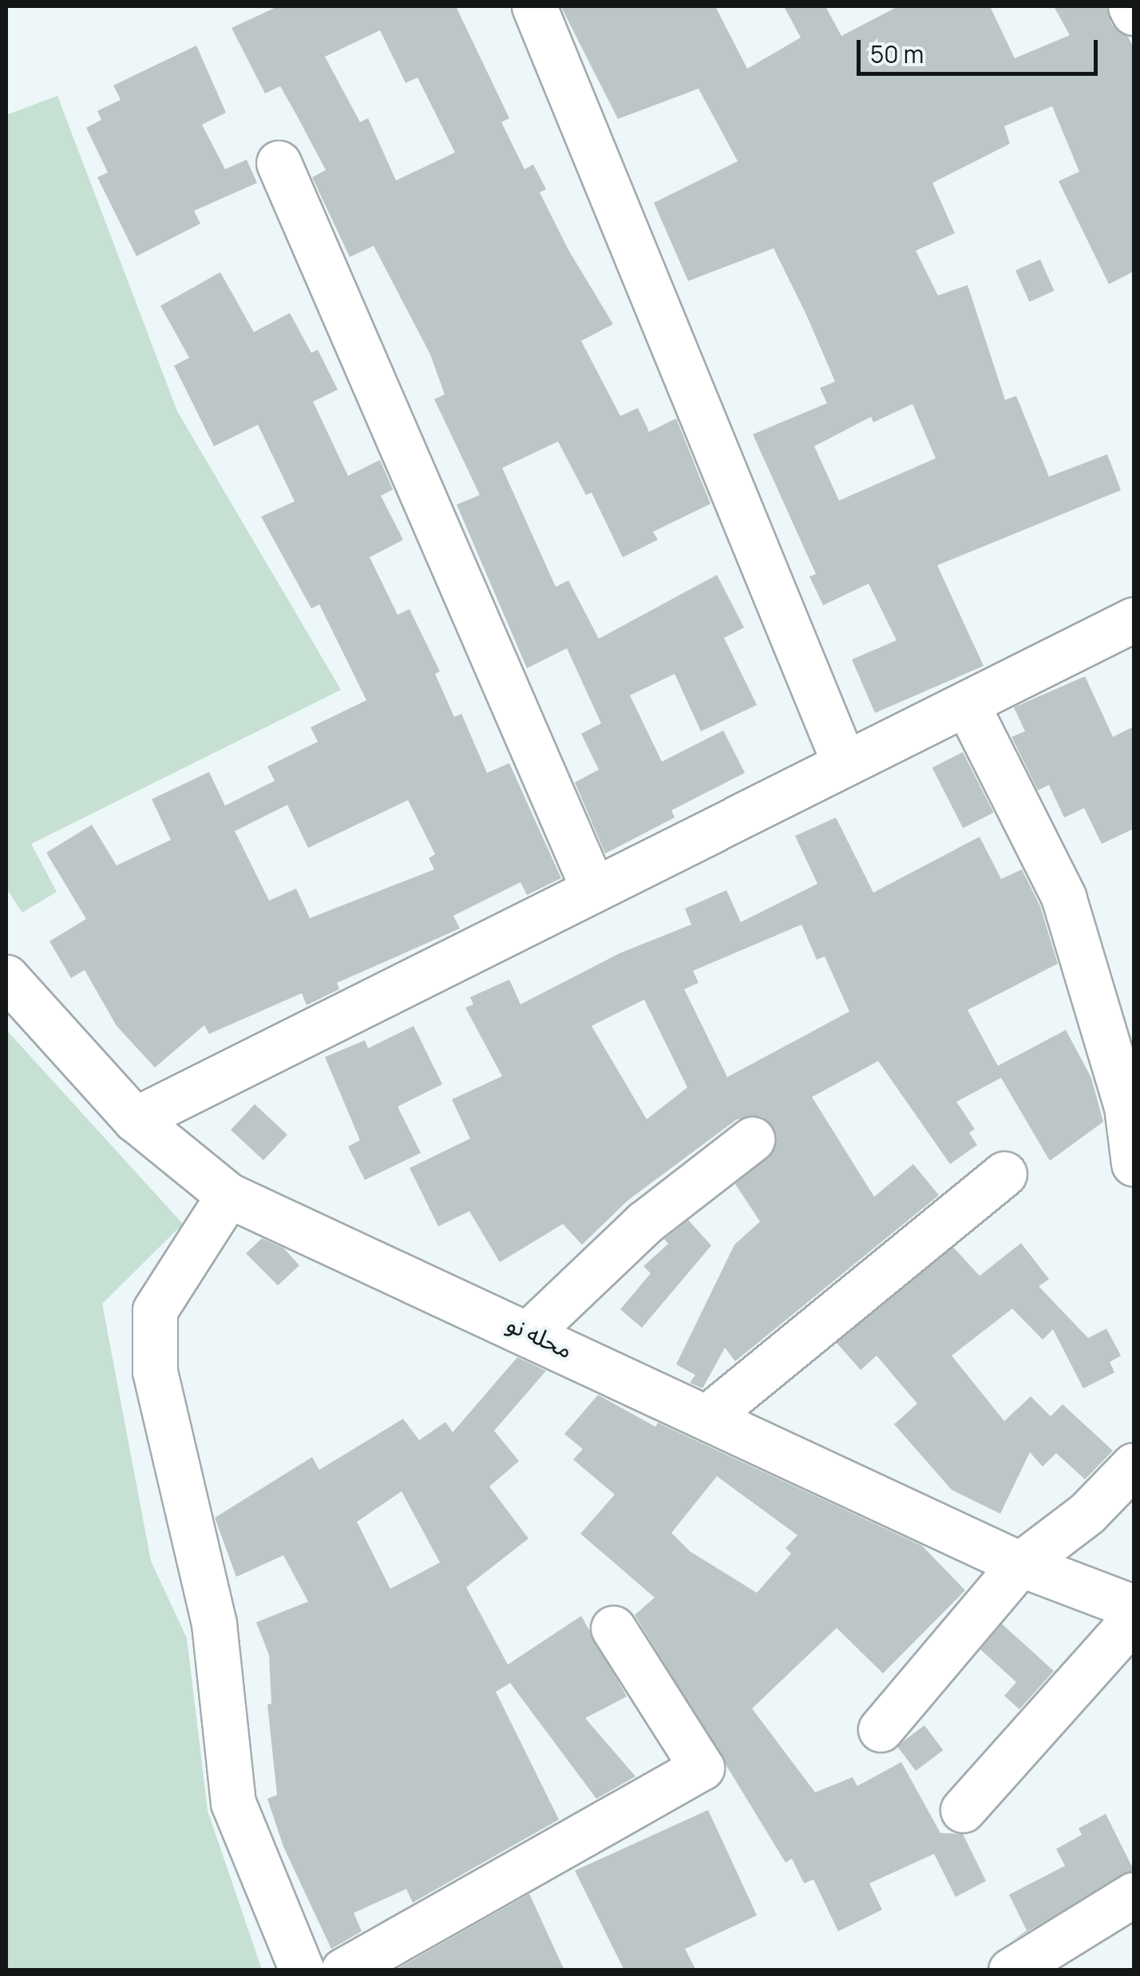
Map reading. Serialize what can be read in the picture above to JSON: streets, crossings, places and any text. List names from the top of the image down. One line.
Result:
{"streets":{"street":["محله نو"]},"scale_bar":"50 m"}
